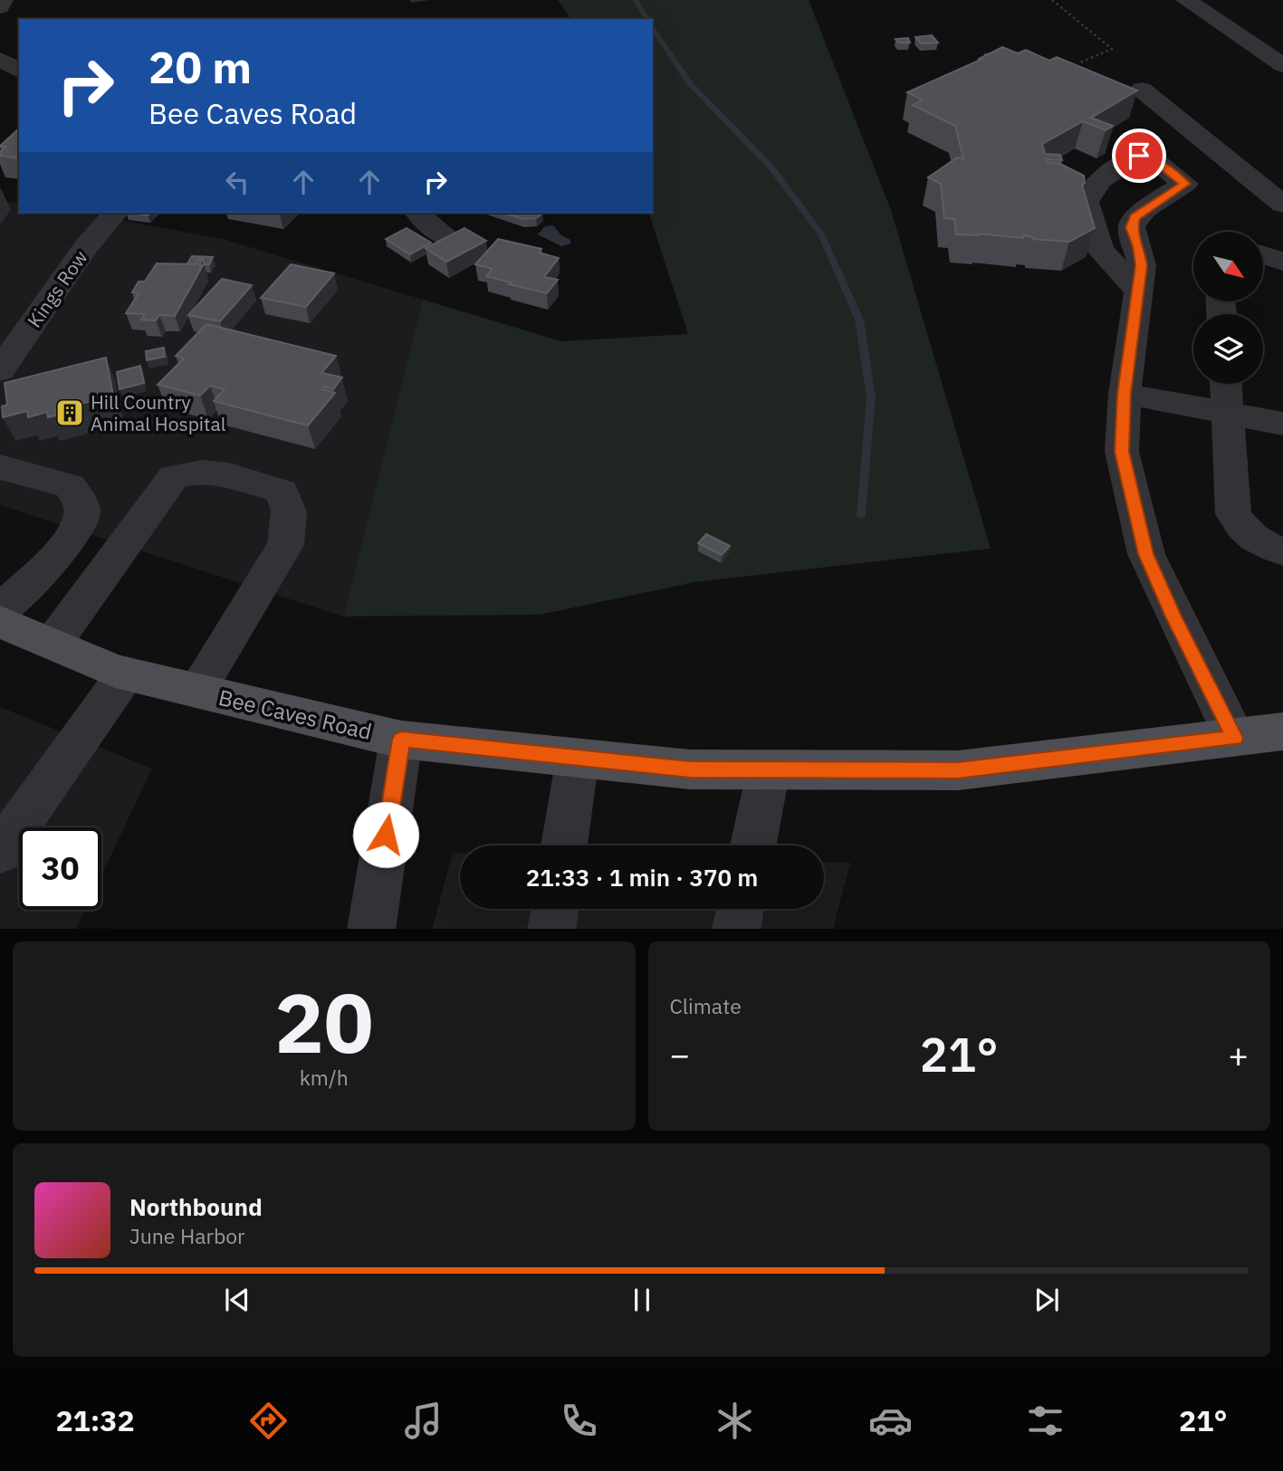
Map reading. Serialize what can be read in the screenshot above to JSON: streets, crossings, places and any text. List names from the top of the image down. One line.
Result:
{"streets":{"main road":["Bee Caves Road"],"street":["Kings Row"]},"places":{"building":["Hill Country Animal Hospital"]},"north":"bottom right","page":{"turn":["20 m","Bee Caves Road"],"limit":"30","trip":"21:33 · 1 min · 370 m","tile":[["20","km/h"],"Climate"],"heat":["−","21°","+"],"song":["Northbound","June Harbor"],"tabs":["21:32","21°"]}}
